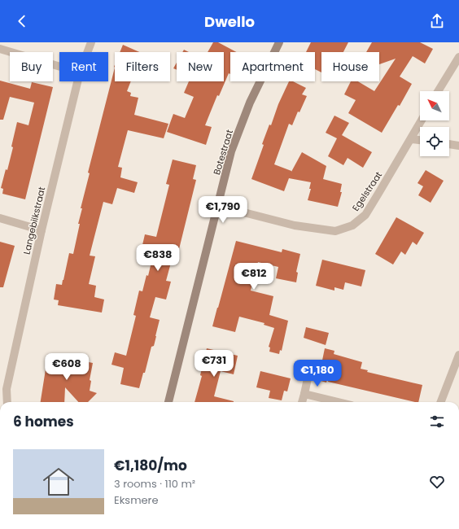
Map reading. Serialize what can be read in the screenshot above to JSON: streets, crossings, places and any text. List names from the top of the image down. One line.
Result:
{"streets":{"street":["Botestraat","Egelstraat","Langebilkstraat"]},"crossings":[["Botestraat","Egelstraat"]],"north":"top left","page":{"header":"Dwello","chip":["Buy","Rent","Filters","New","Apartment","House"],"price":["€1,790","€838","€812","€731","€608","€1,180"],"heading":"6 homes","list":[{"name":"€1,180/mo","note":"3 rooms · 110 m² · Eksmere"}]}}
